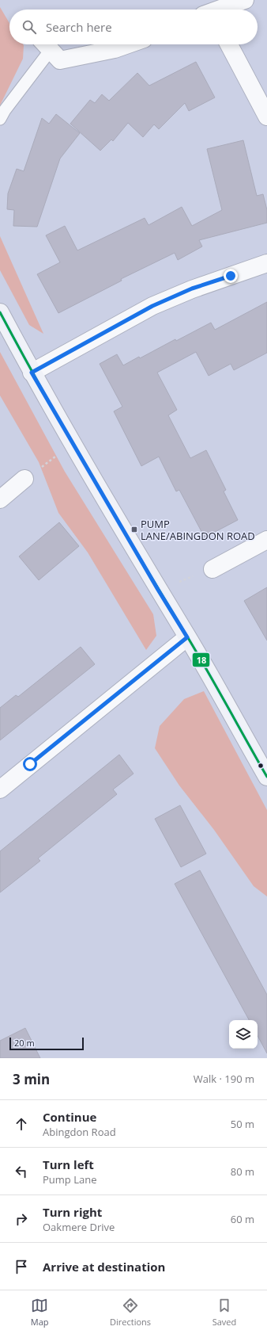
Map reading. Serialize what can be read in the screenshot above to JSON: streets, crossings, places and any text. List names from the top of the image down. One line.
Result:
{"places":{"transit":["PUMP LANE/ABINGDON ROAD"]},"lines":["transit line 18"],"scale_bar":"20 m","page":{"search":"Search here","scale":"20 m","heading":["3 min","Walk · 190 m"],"list":[["Continue","Abingdon Road","50 m"],["Turn left","Pump Lane","80 m"],["Turn right","Oakmere Drive","60 m"],"Arrive at destination"],"nav":["Map","Directions","Saved"]}}
